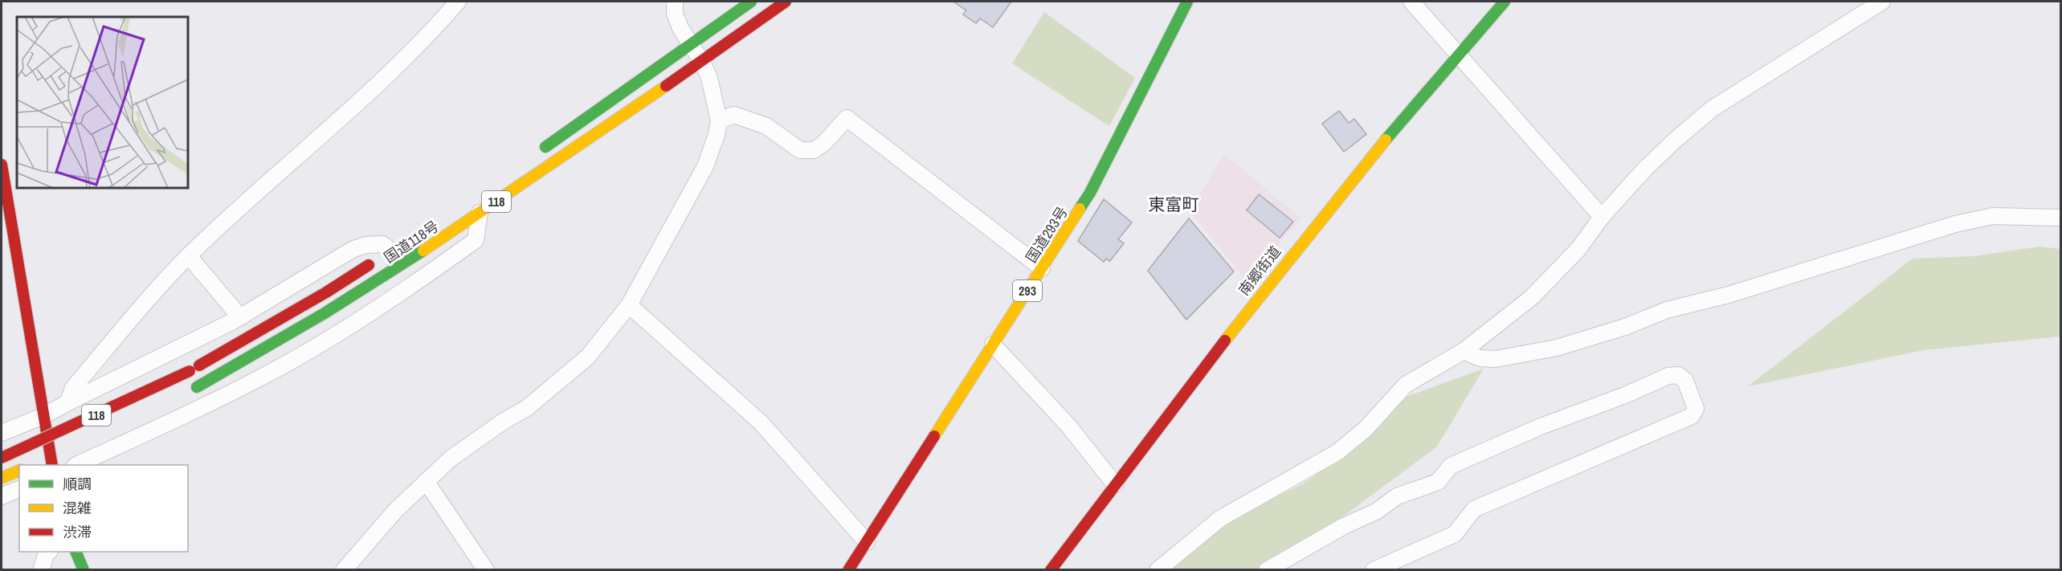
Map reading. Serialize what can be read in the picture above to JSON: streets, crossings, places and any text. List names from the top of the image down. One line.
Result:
{"streets":{"main road":["118","国道293号","国道118号","南郷街道","293"]},"districts":["東富町"],"legend":["順調","混雑","渋滞"]}
